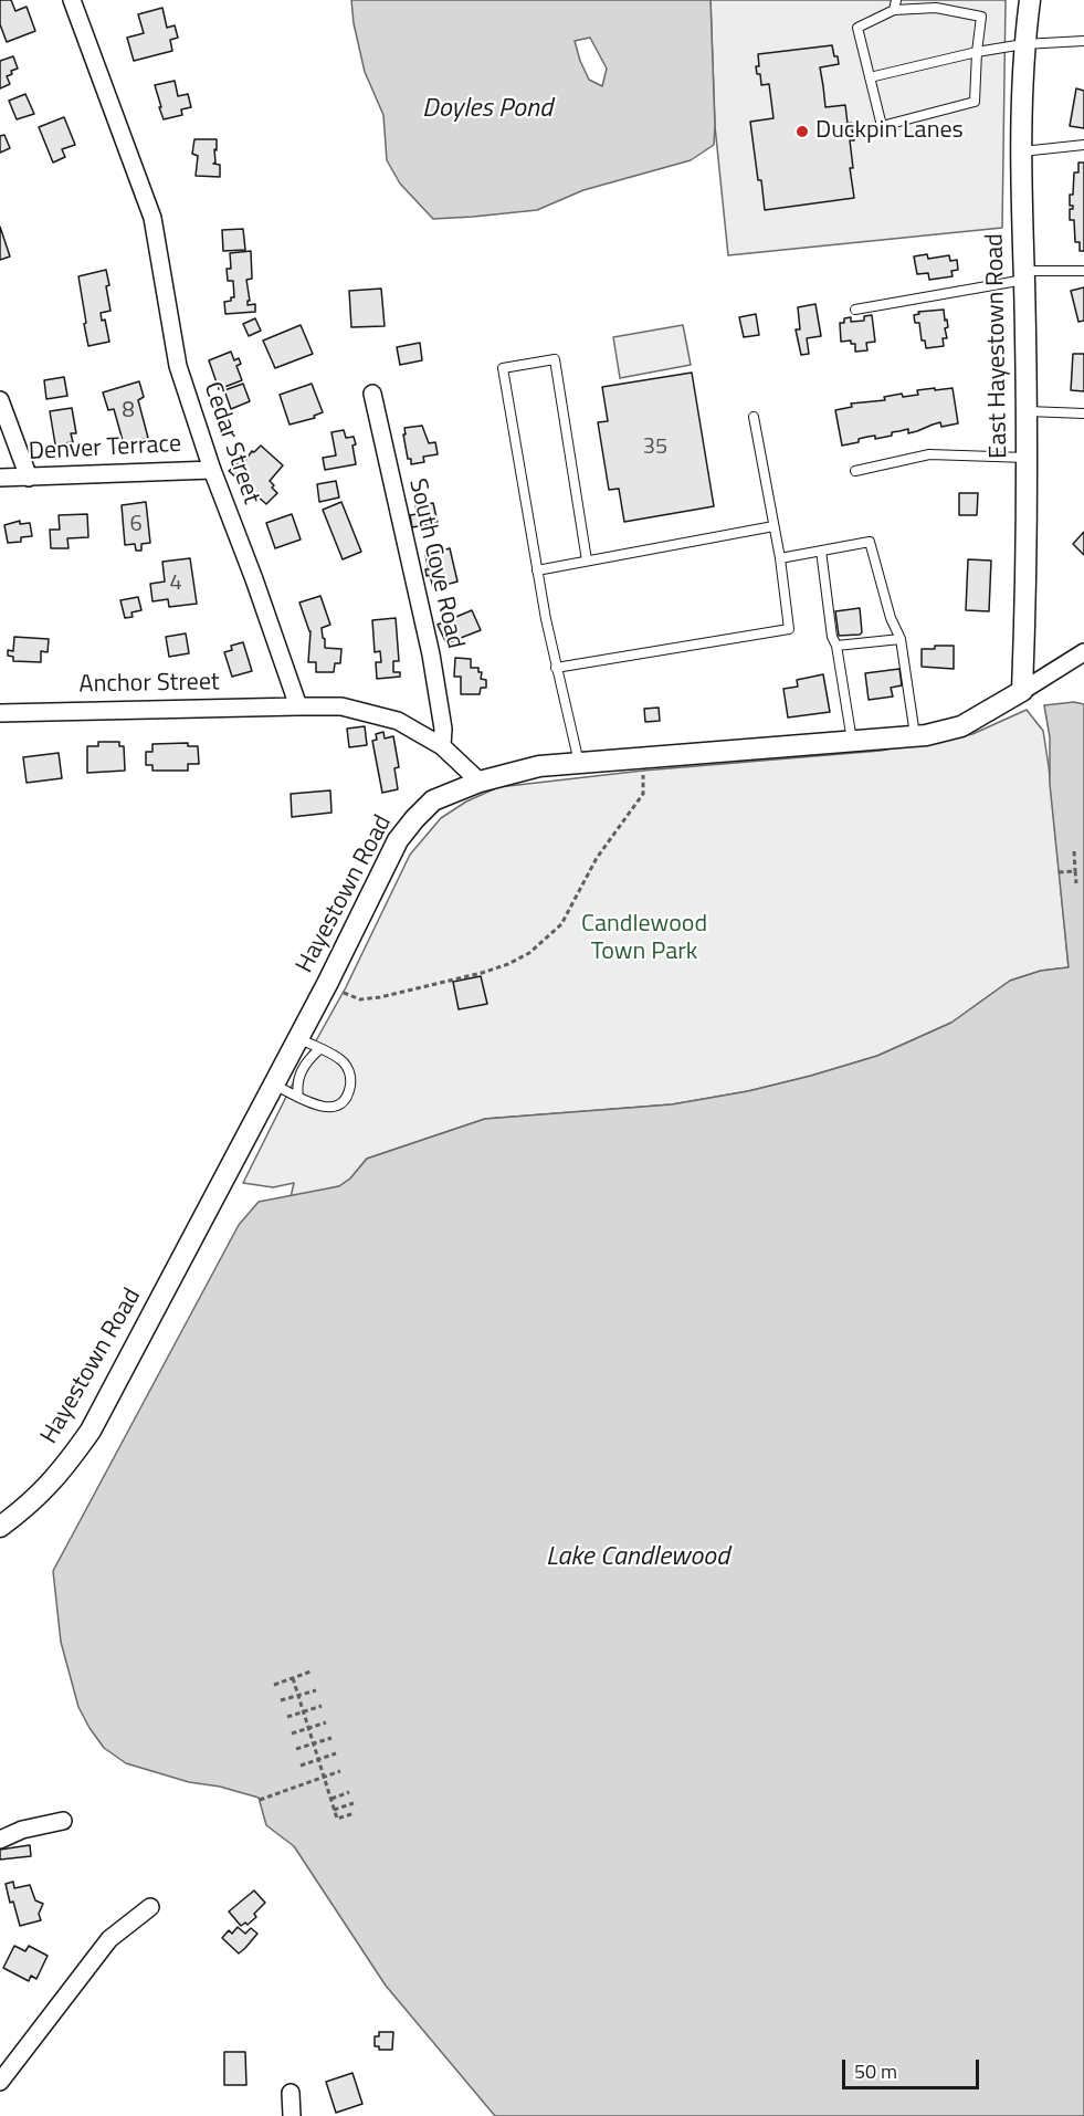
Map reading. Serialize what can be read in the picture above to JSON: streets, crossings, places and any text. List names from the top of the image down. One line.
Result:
{"streets":{"street":["East Hayestown Road","Cedar Street","Denver Terrace","South Cove Road","Anchor Street","Hayestown Road"]},"crossings":[["East Hayestown Road","Hayestown Road"],["Cedar Street","Denver Terrace"],["Cedar Street","Anchor Street"]],"water":["Doyles Pond","Lake Candlewood"],"parks":["Candlewood Town Park"],"places":["Duckpin Lanes"],"house_numbers":["8","35","6","4"],"scale_bar":"50 m"}
